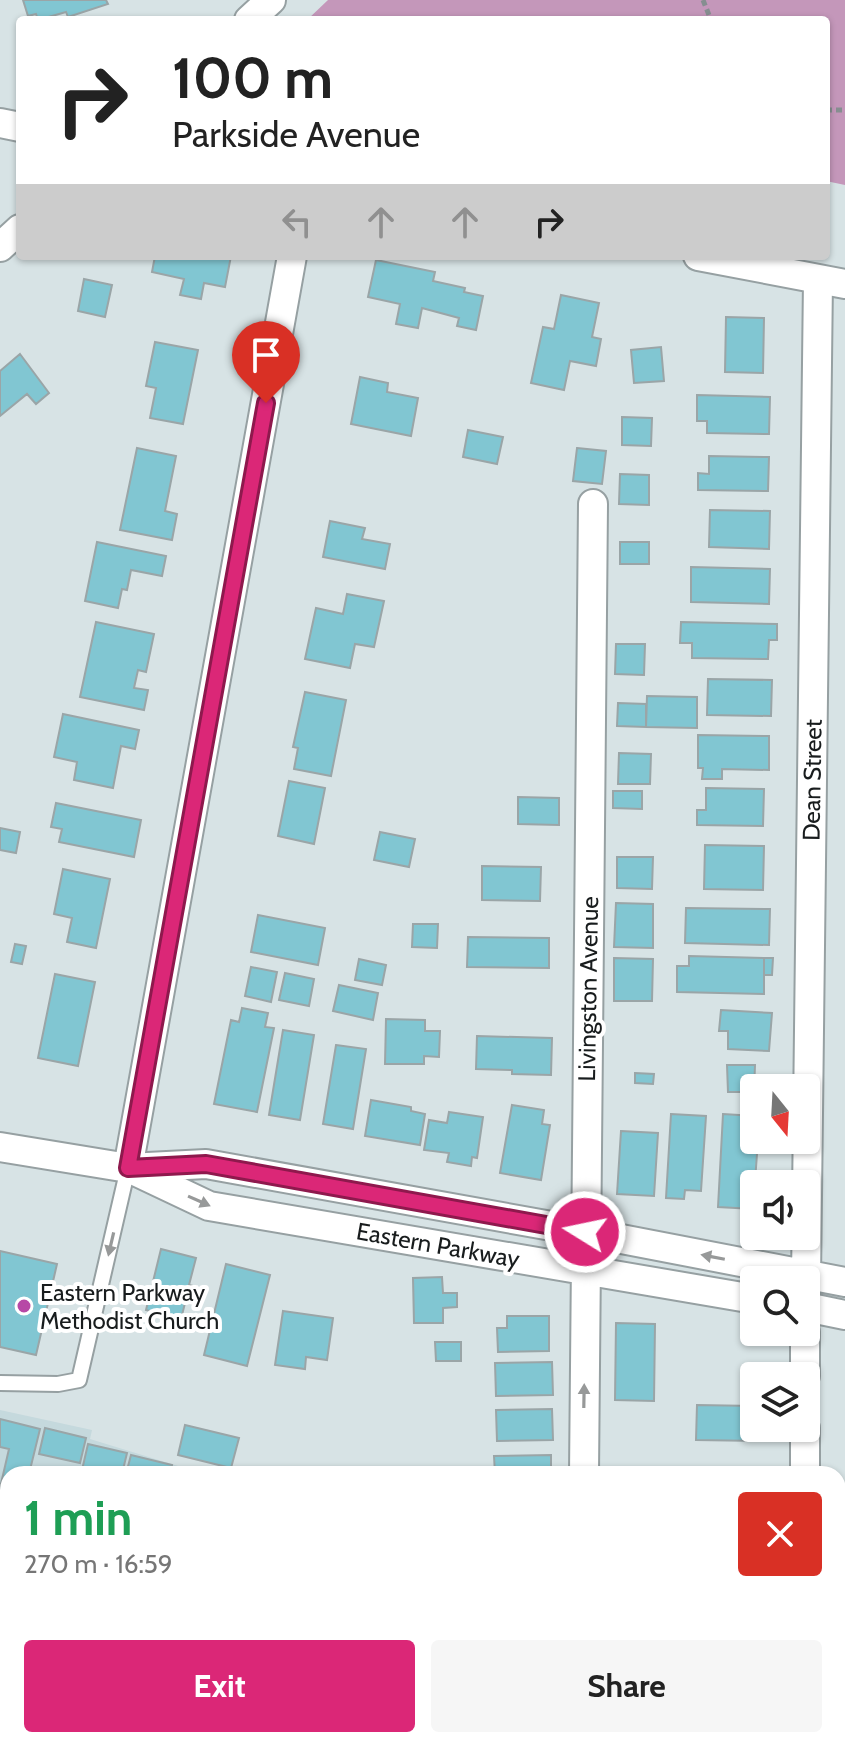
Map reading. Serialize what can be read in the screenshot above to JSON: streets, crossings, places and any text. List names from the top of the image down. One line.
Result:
{"streets":{"street":["Dean Street","Livingston Avenue","Eastern Parkway"]},"crossings":[["Livingston Avenue","Eastern Parkway"]],"places":["Eastern Parkway Methodist Church"],"north":"bottom","page":{"turn":["100 m","Parkside Avenue"],"heading":["1 min","270 m · 16:59"],"buttons":["Exit","Share"]}}
